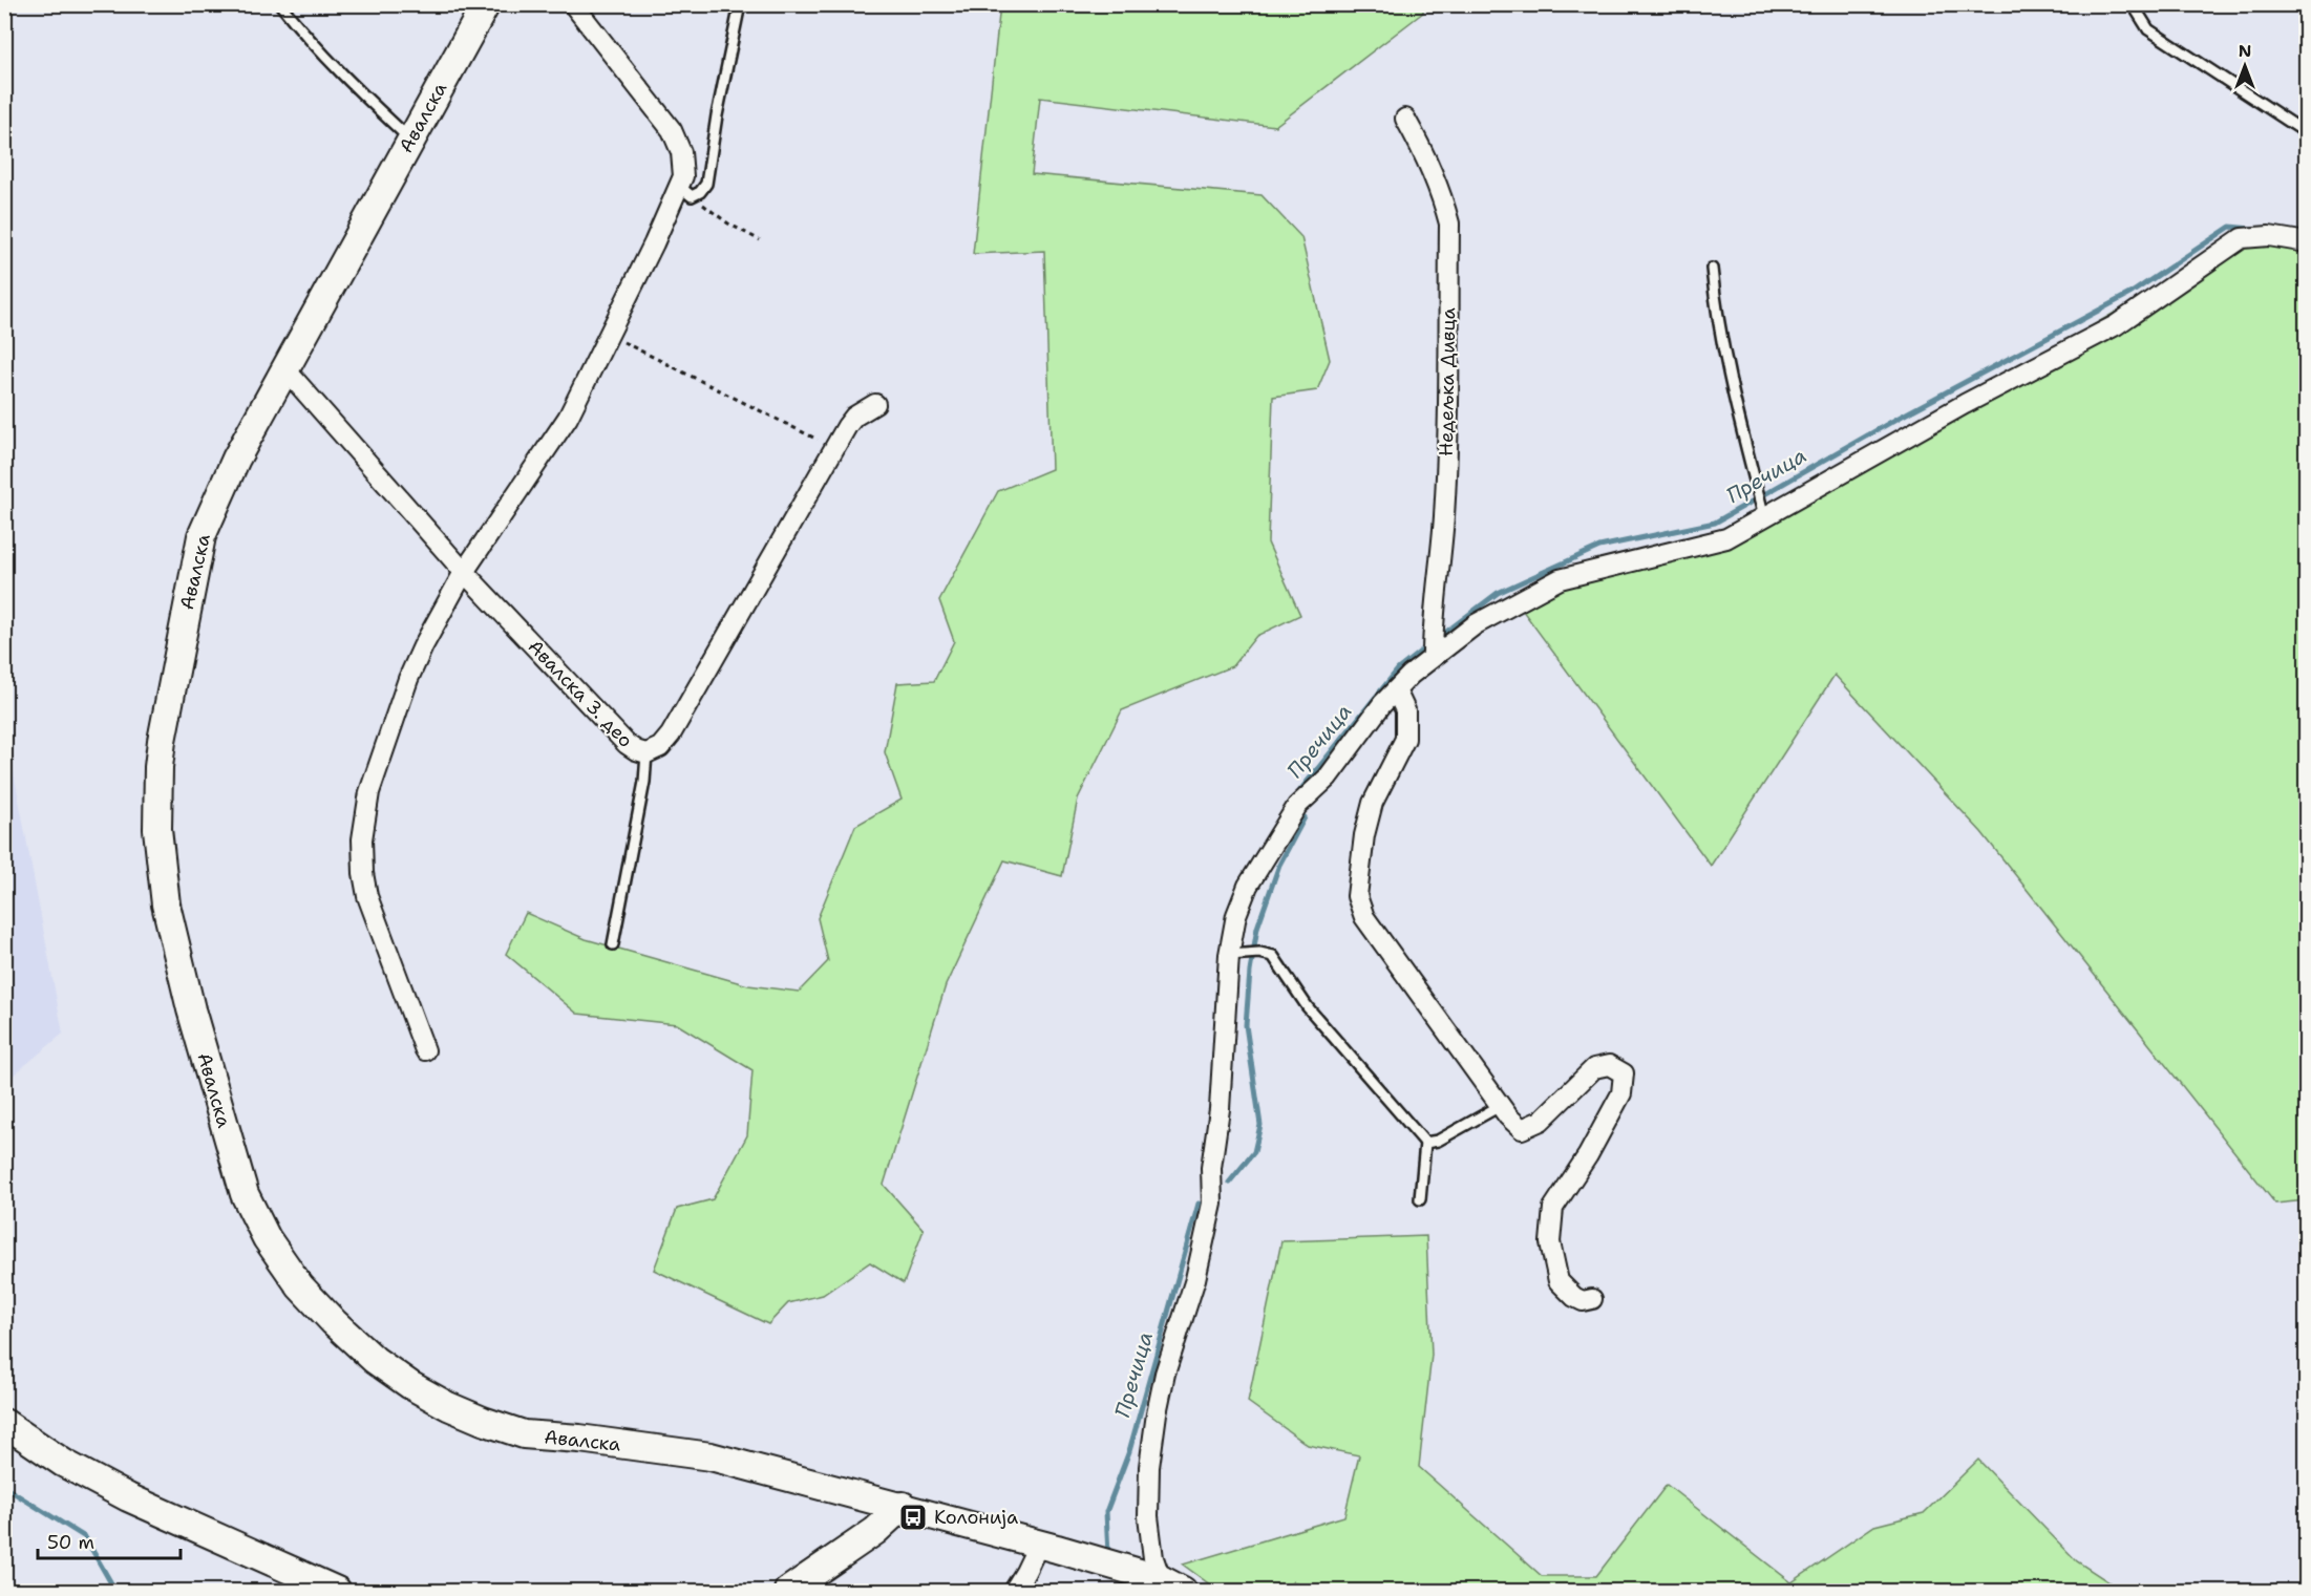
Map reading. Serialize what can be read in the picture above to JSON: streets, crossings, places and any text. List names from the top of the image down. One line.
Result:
{"streets":{"street":["Авалска","Недељка Дивца","Авалска 3. део"]},"crossings":[["Авалска","Авалска 3. део"]],"water":["Пречица"],"places":{"bus stop":["Колонија"]},"scale_bar":"50 m","north":"top"}
